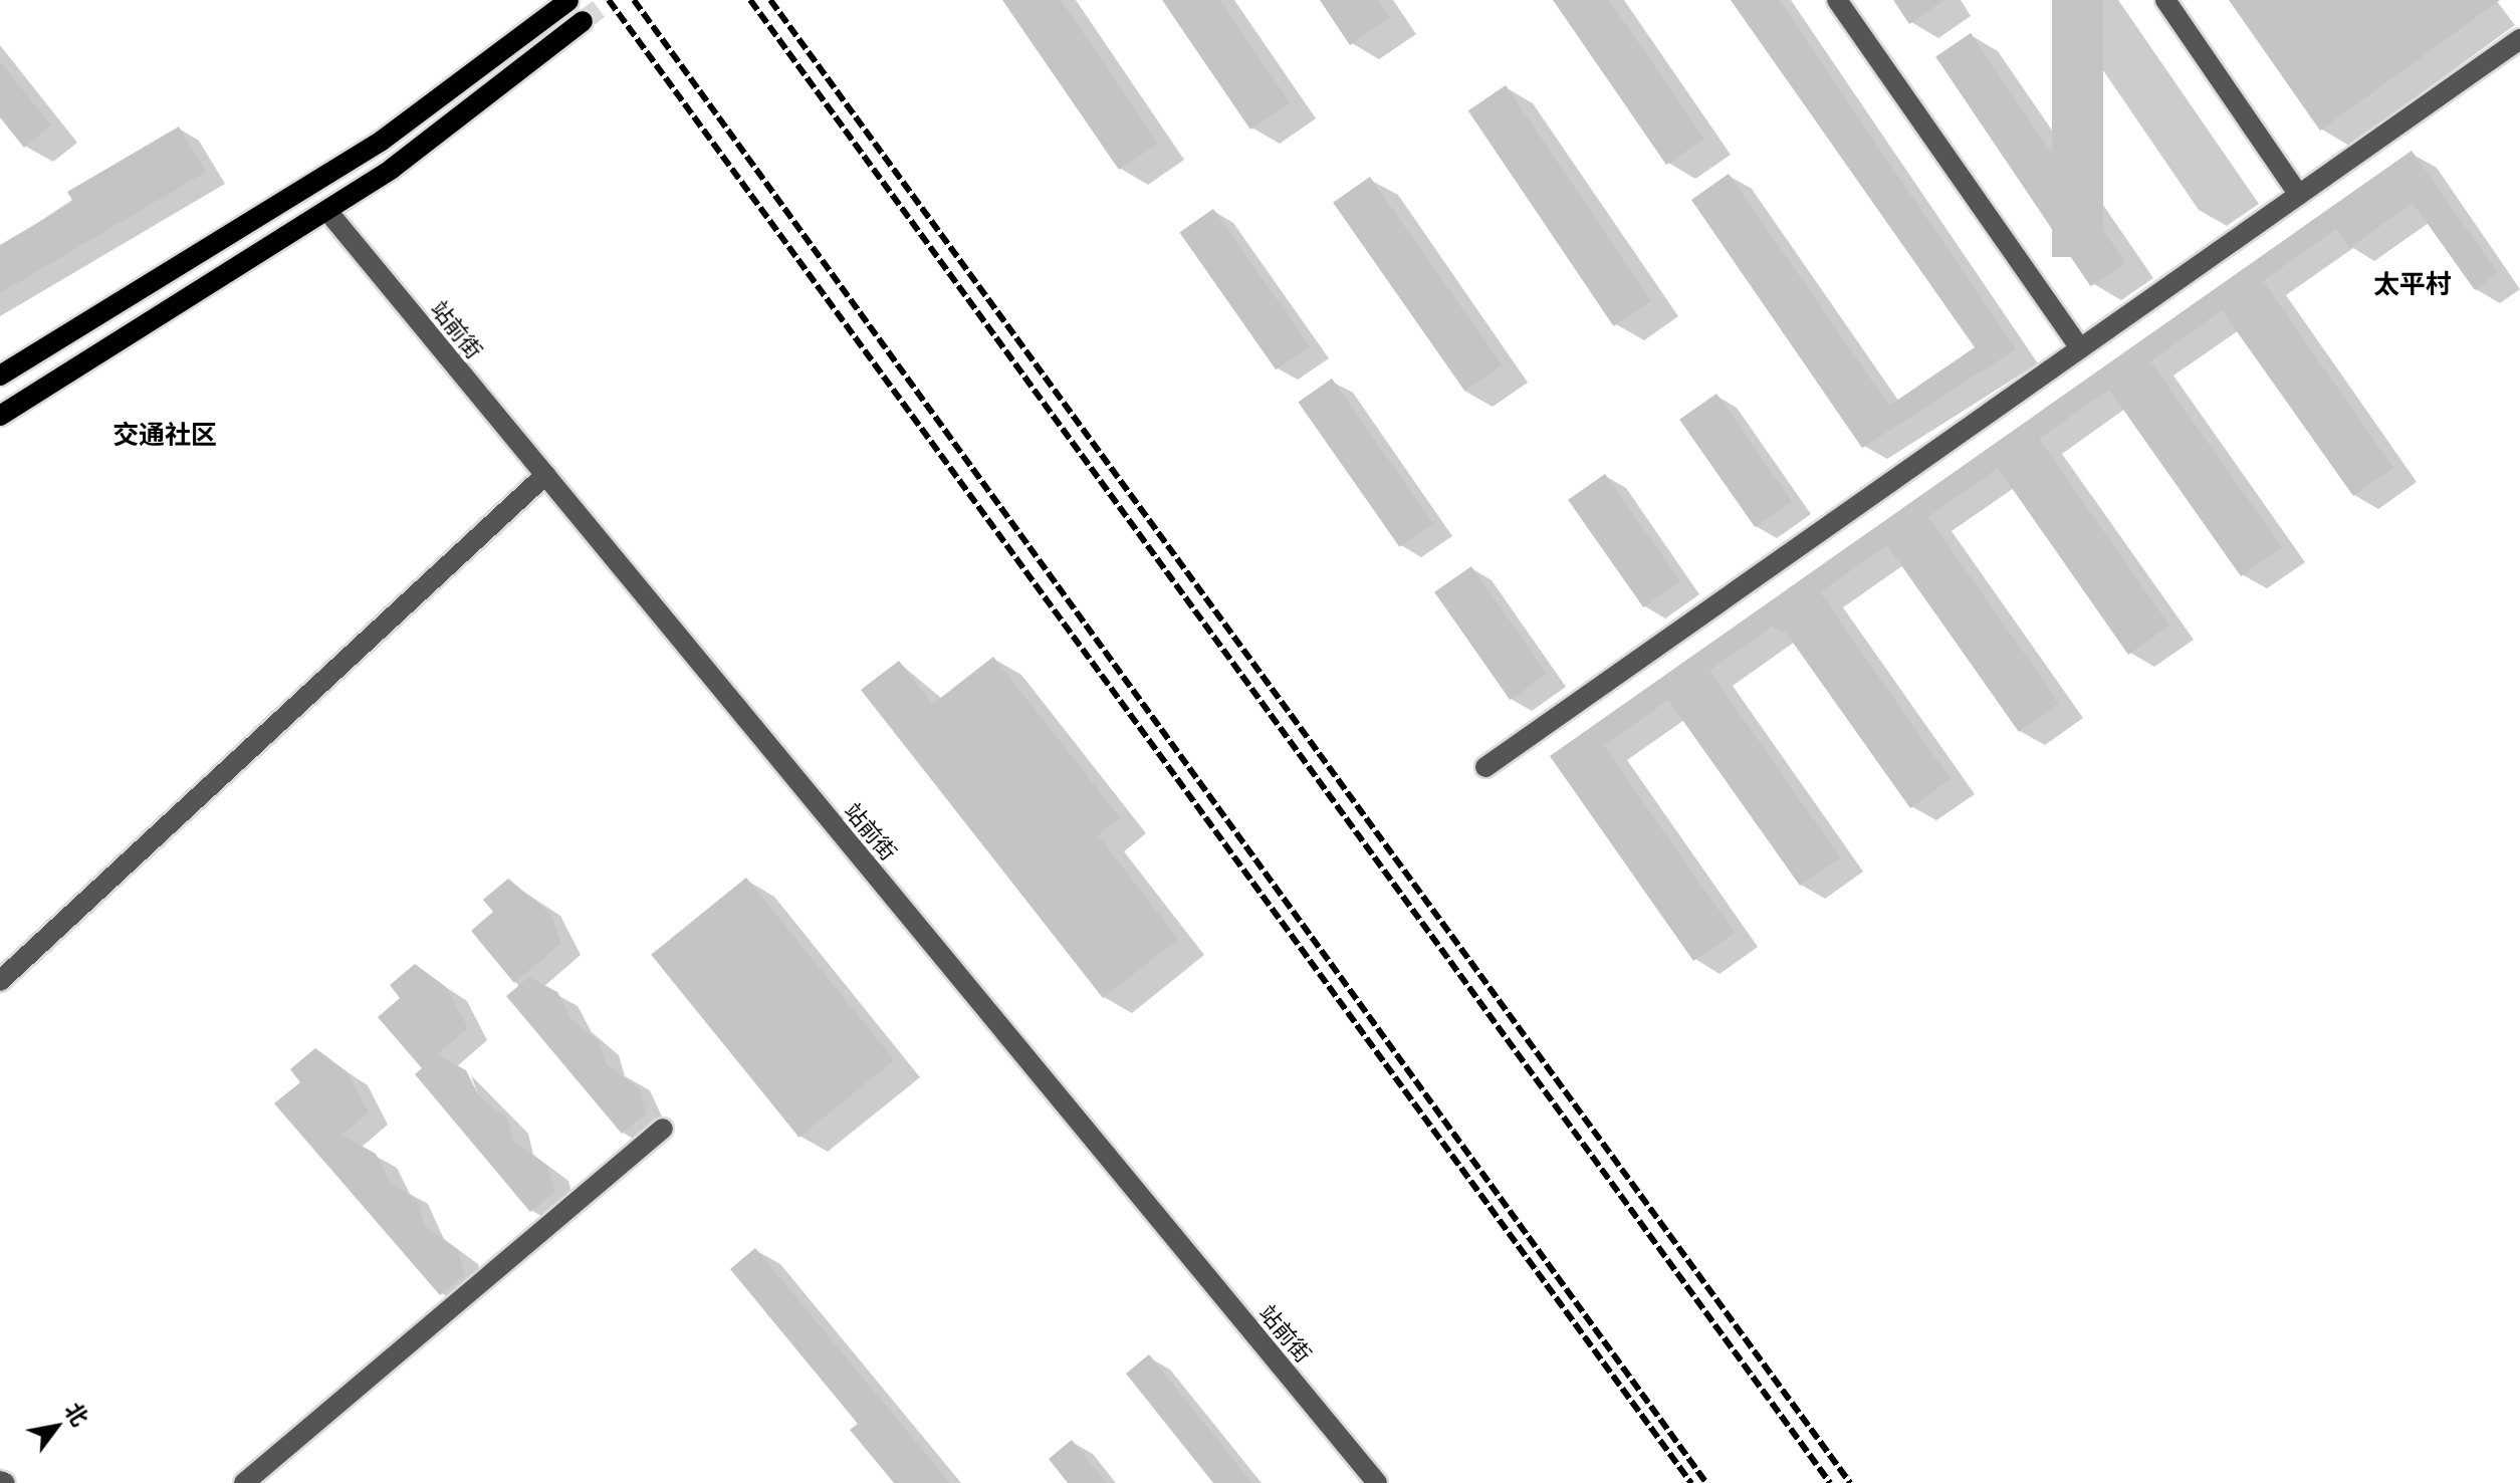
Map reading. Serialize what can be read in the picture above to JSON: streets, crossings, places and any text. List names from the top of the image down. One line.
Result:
{"streets":{"street":["站前街"]},"districts":["太平村","交通社区"],"north":"top right"}
